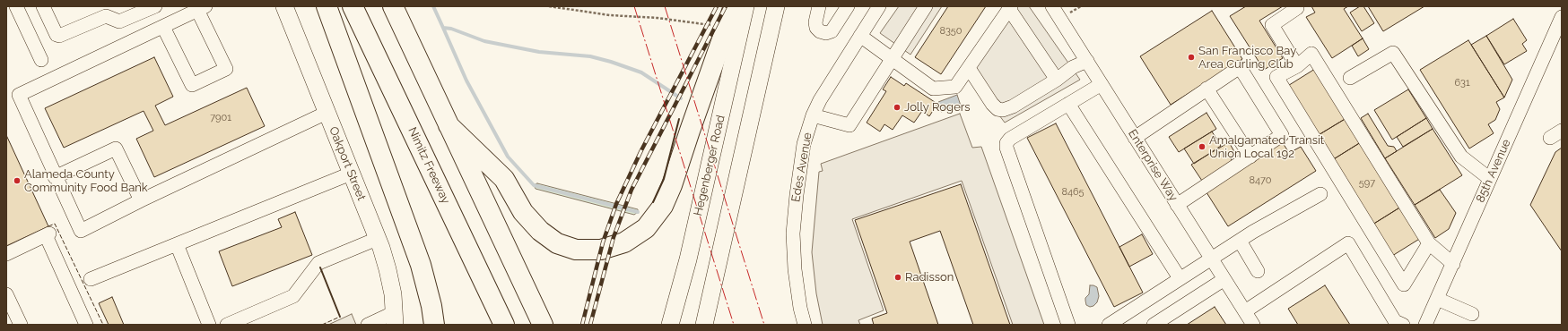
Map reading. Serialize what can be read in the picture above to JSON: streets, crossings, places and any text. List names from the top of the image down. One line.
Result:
{"streets":{"highway":["Nimitz Freeway"],"main road":["Oakport Street","Hegenberger Road"],"street":["Enterprise Way","Edes Avenue","85th Avenue"]},"places":["San Francisco Bay Area Curling Club","Jolly Rogers","Amalgamated Transit Union Local 192","Alameda County Community Food Bank","Radisson"],"house_numbers":["8350","631","7901","8470","597","8465"]}
